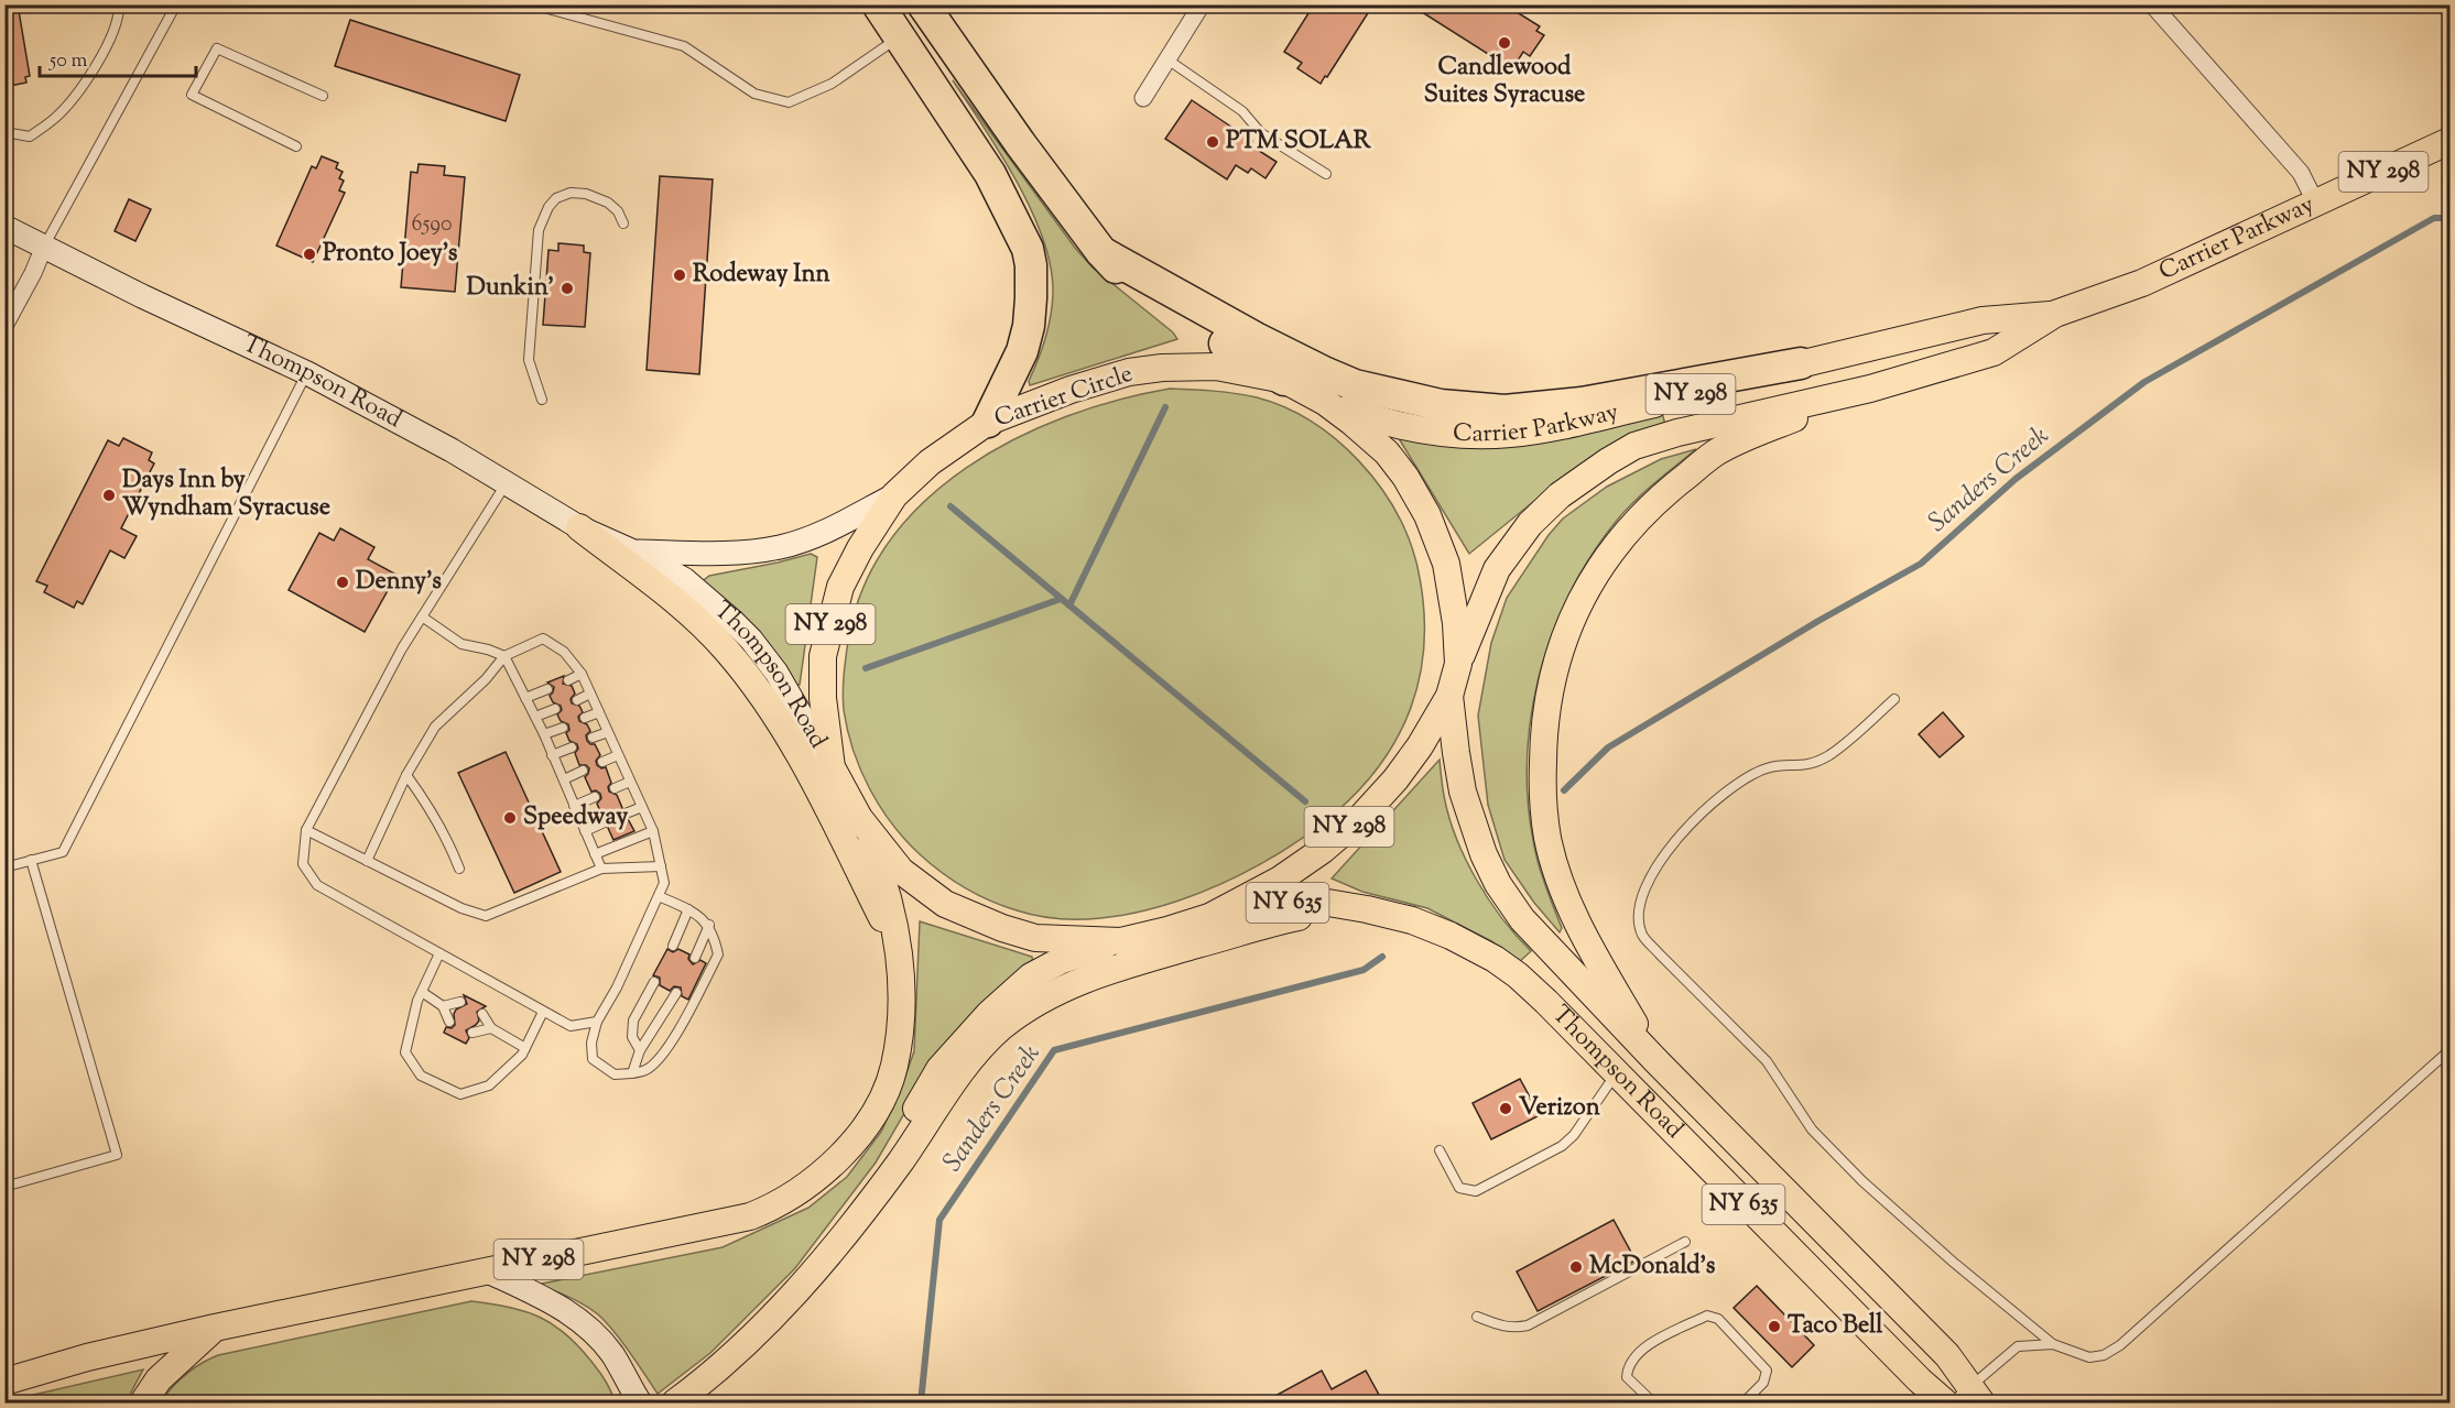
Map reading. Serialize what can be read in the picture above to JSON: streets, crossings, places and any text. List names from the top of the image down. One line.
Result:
{"streets":{"main road":["NY 298","Carrier Parkway","Thompson Road","Carrier Circle","NY 635"]},"crossings":[["NY 298","Carrier Circle"],["Carrier Parkway","Carrier Circle"],["Thompson Road","Carrier Circle"]],"water":["Sanders Creek"],"places":["Candlewood Suites Syracuse","PTM SOLAR","Pronto Joey's","Rodeway Inn","Dunkin'","Days Inn by Wyndham Syracuse","Denny's","Speedway","Verizon","McDonald's","Taco Bell"],"house_numbers":["6590"],"scale_bar":"50 m"}
